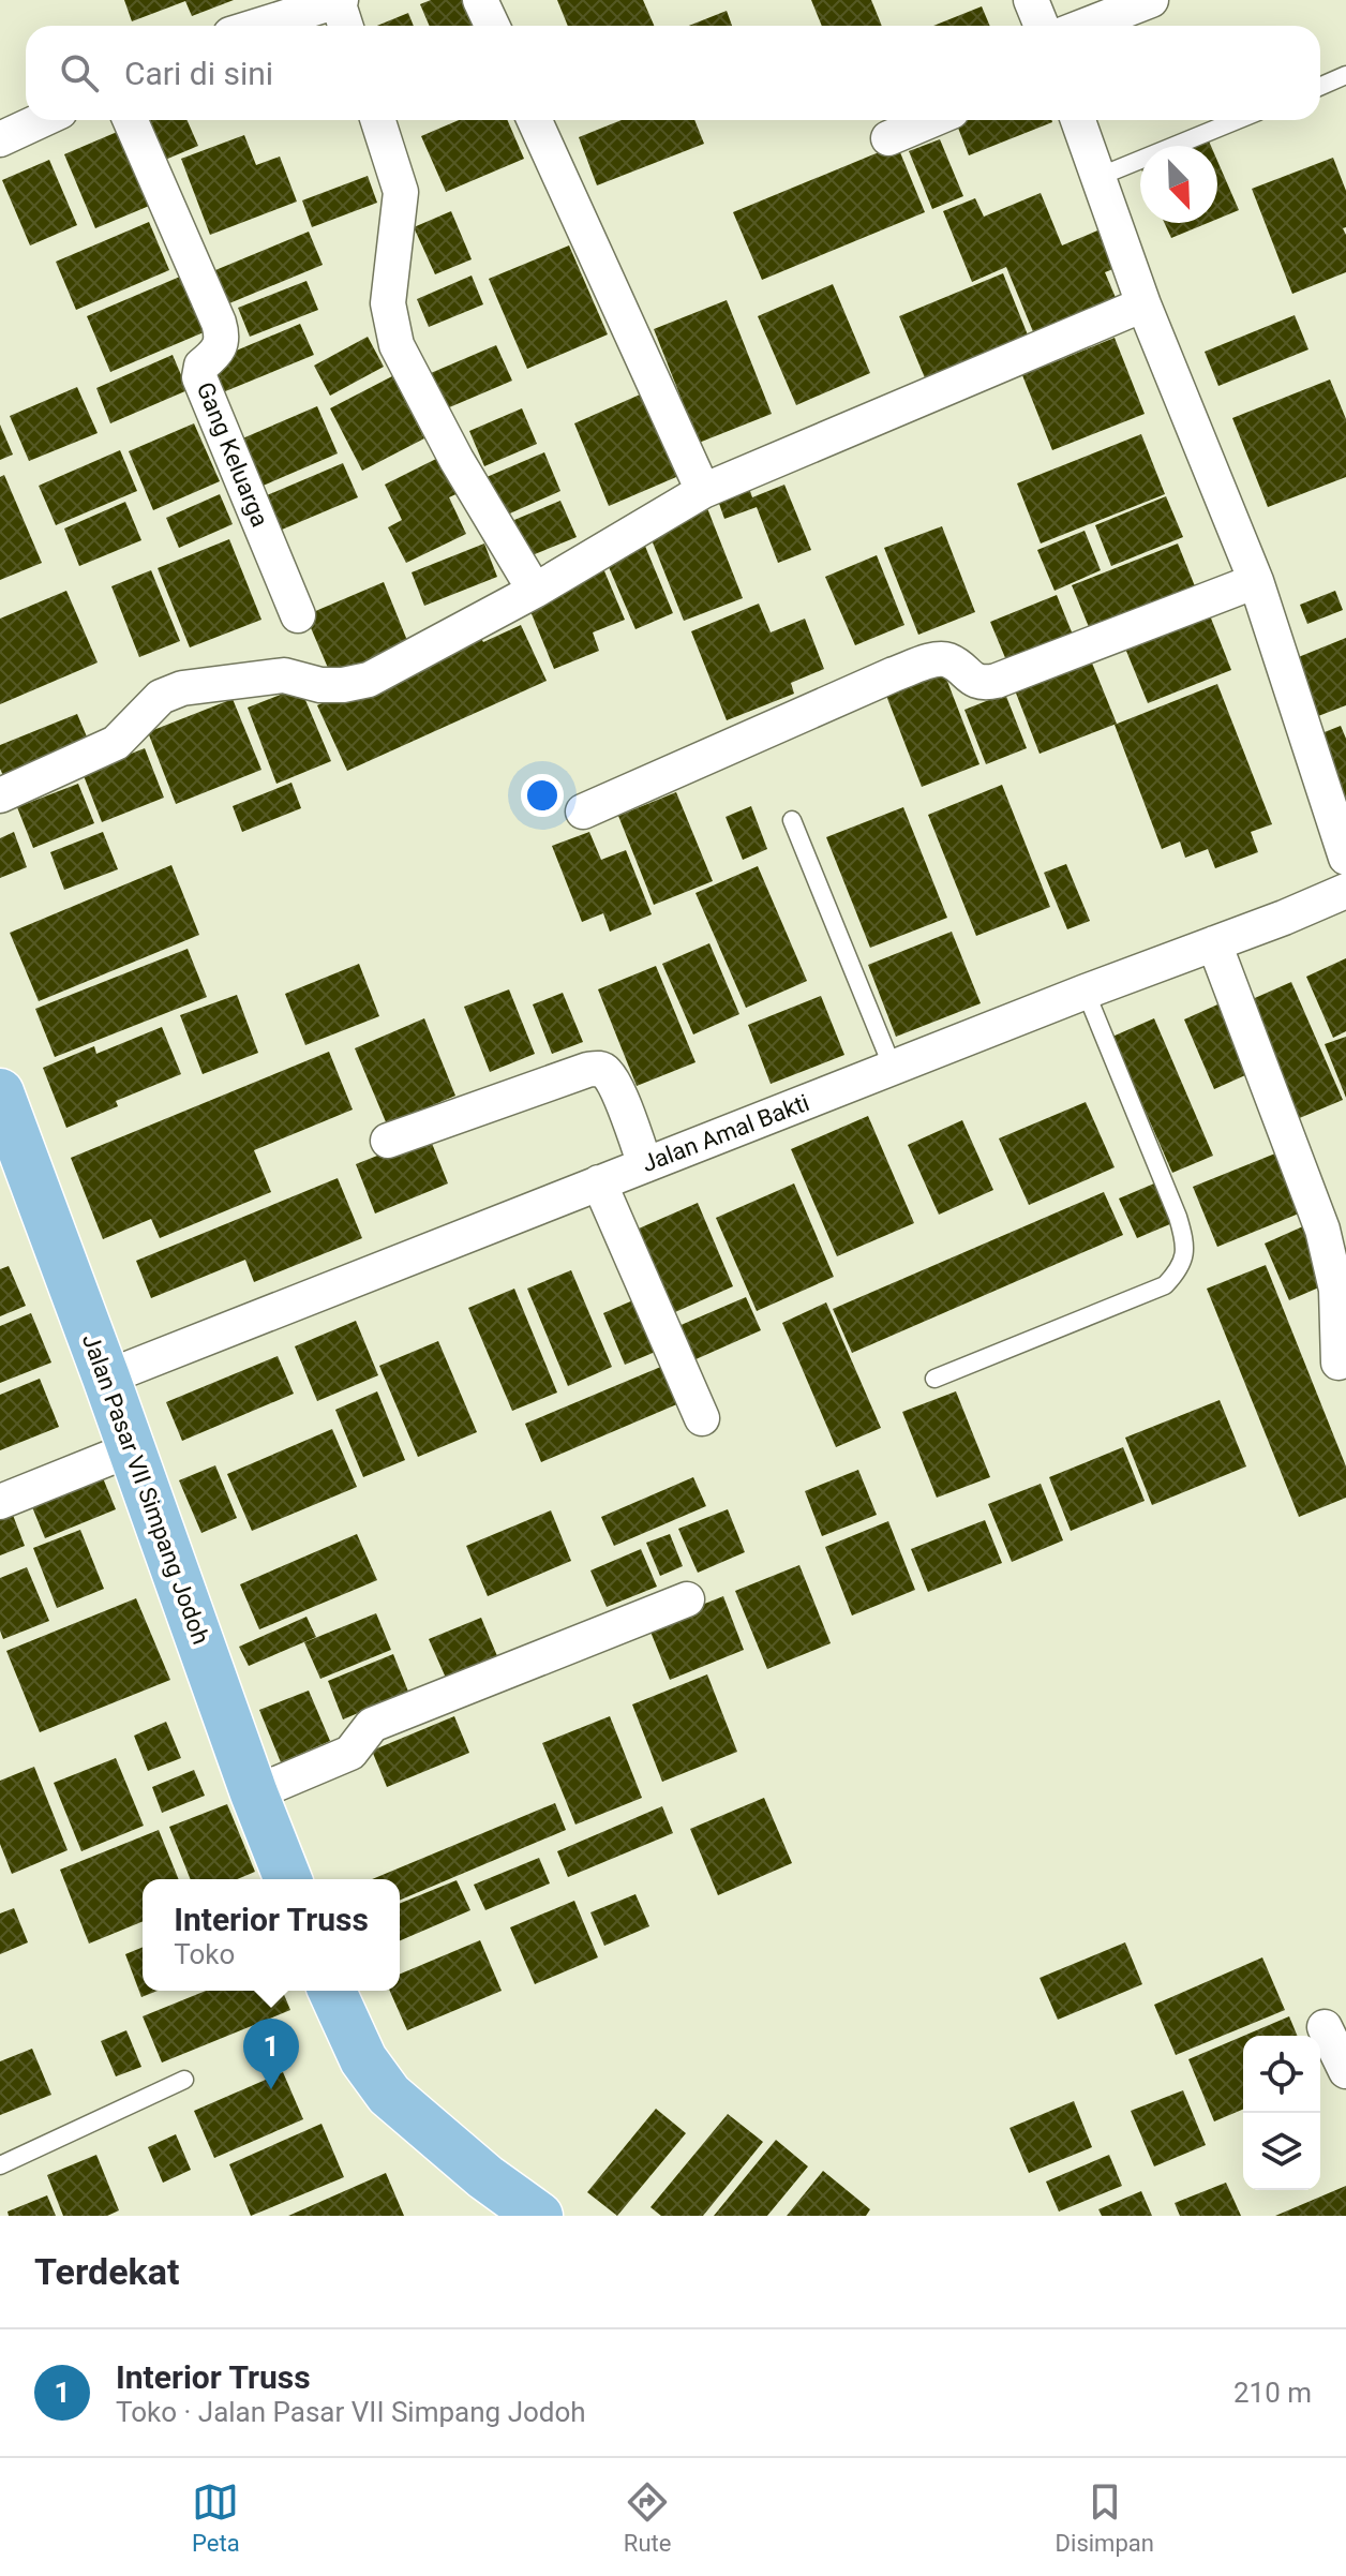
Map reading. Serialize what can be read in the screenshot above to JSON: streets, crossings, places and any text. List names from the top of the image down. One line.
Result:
{"streets":{"main road":["Jalan Pasar VII Simpang Jodoh"],"street":["Gang Keluarga","Jalan Amal Bakti"]},"crossings":[["Jalan Amal Bakti","Jalan Pasar VII Simpang Jodoh"]],"north":"bottom right","page":{"search":"Cari di sini","popup":["Interior Truss","Toko"],"pins":"1","heading":"Terdekat","list":[{"mark":"1","name":"Interior Truss","note":"Toko · Jalan Pasar VII Simpang Jodoh","value":"210 m"}],"nav":["Peta","Rute","Disimpan"]}}
